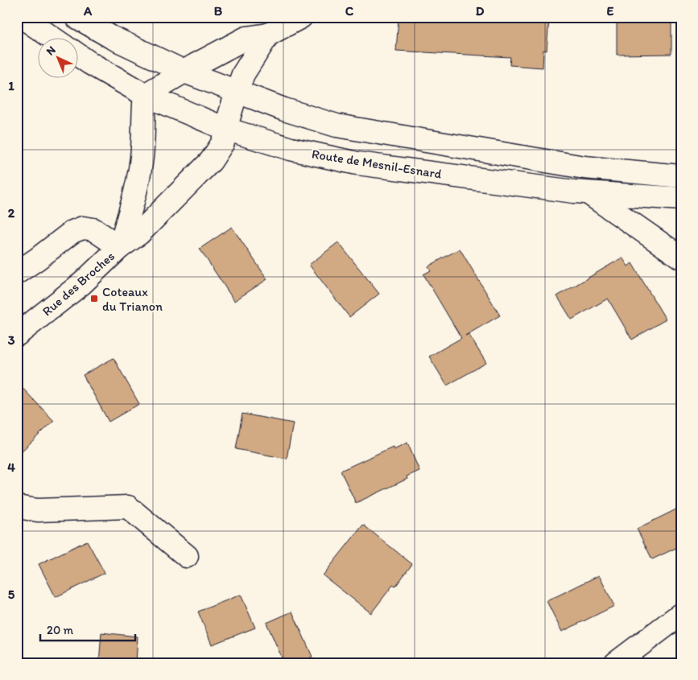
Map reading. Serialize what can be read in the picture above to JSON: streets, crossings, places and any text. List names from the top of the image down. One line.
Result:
{"streets":{"main road":["Route de Mesnil-Esnard","Rue des Broches"]},"crossings":[["Route de Mesnil-Esnard","Rue des Broches"]],"places":{"transit":["Coteaux du Trianon"]},"scale_bar":"20 m","north":"top left","grid":{"columns":["A","B","C","D","E"],"rows":["1","2","3","4","5"]}}
